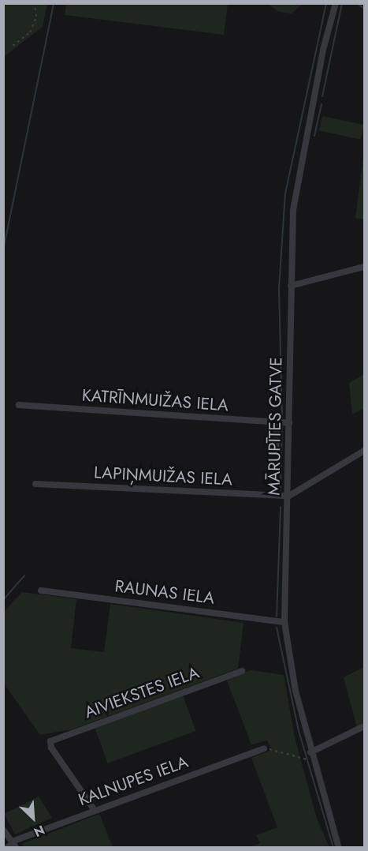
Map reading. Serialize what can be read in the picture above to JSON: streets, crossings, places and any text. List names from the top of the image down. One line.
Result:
{"streets":{"street":["KATRĪNMUIŽAS IELA","MĀRUPĪTES GATVE","LAPIŅMUIŽAS IELA","RAUNAS IELA","AIVIEKSTES IELA","KALNUPES IELA"]},"crossings":[["KATRĪNMUIŽAS IELA","MĀRUPĪTES GATVE"],["MĀRUPĪTES GATVE","LAPIŅMUIŽAS IELA"],["MĀRUPĪTES GATVE","RAUNAS IELA"],["AIVIEKSTES IELA","KALNUPES IELA"]],"north":"bottom right"}
